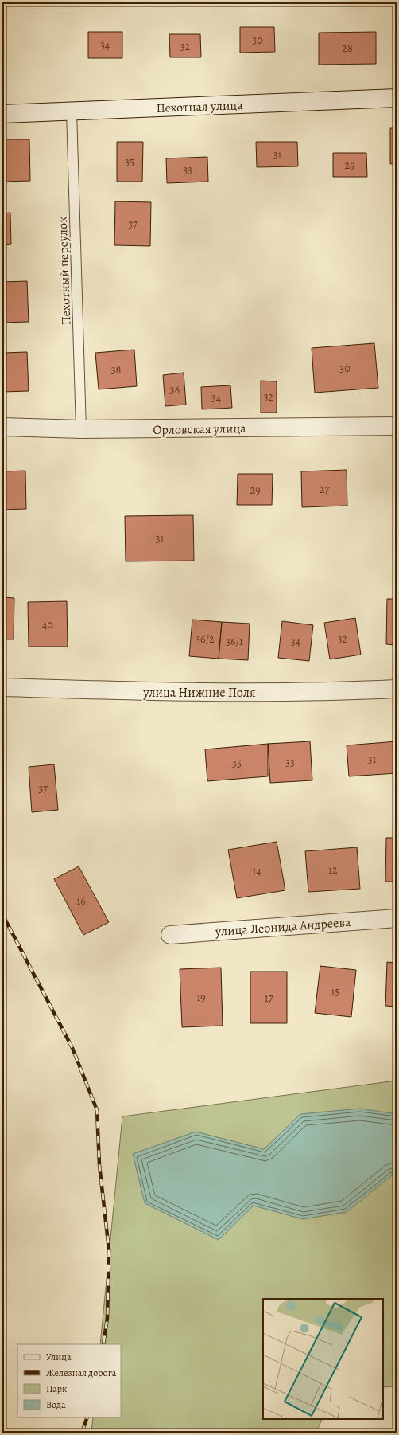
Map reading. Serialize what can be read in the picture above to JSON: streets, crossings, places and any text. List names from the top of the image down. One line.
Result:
{"streets":{"street":["Пехотная улица","Орловская улица","улица Нижние Поля","улица Леонида Андреева"],"lane":["Пехотный переулок"]},"crossings":[["Пехотная улица","Пехотный переулок"],["Пехотный переулок","Орловская улица"]],"house_numbers":["30","34","32","28","31","35","29","33","37","30","38","36","32","34","27","29","31","40","36/2","32","36/1","34","31","33","35","37","12","14","16","15","19","17"],"legend":["Улица","Железная дорога","Парк","Вода"]}
